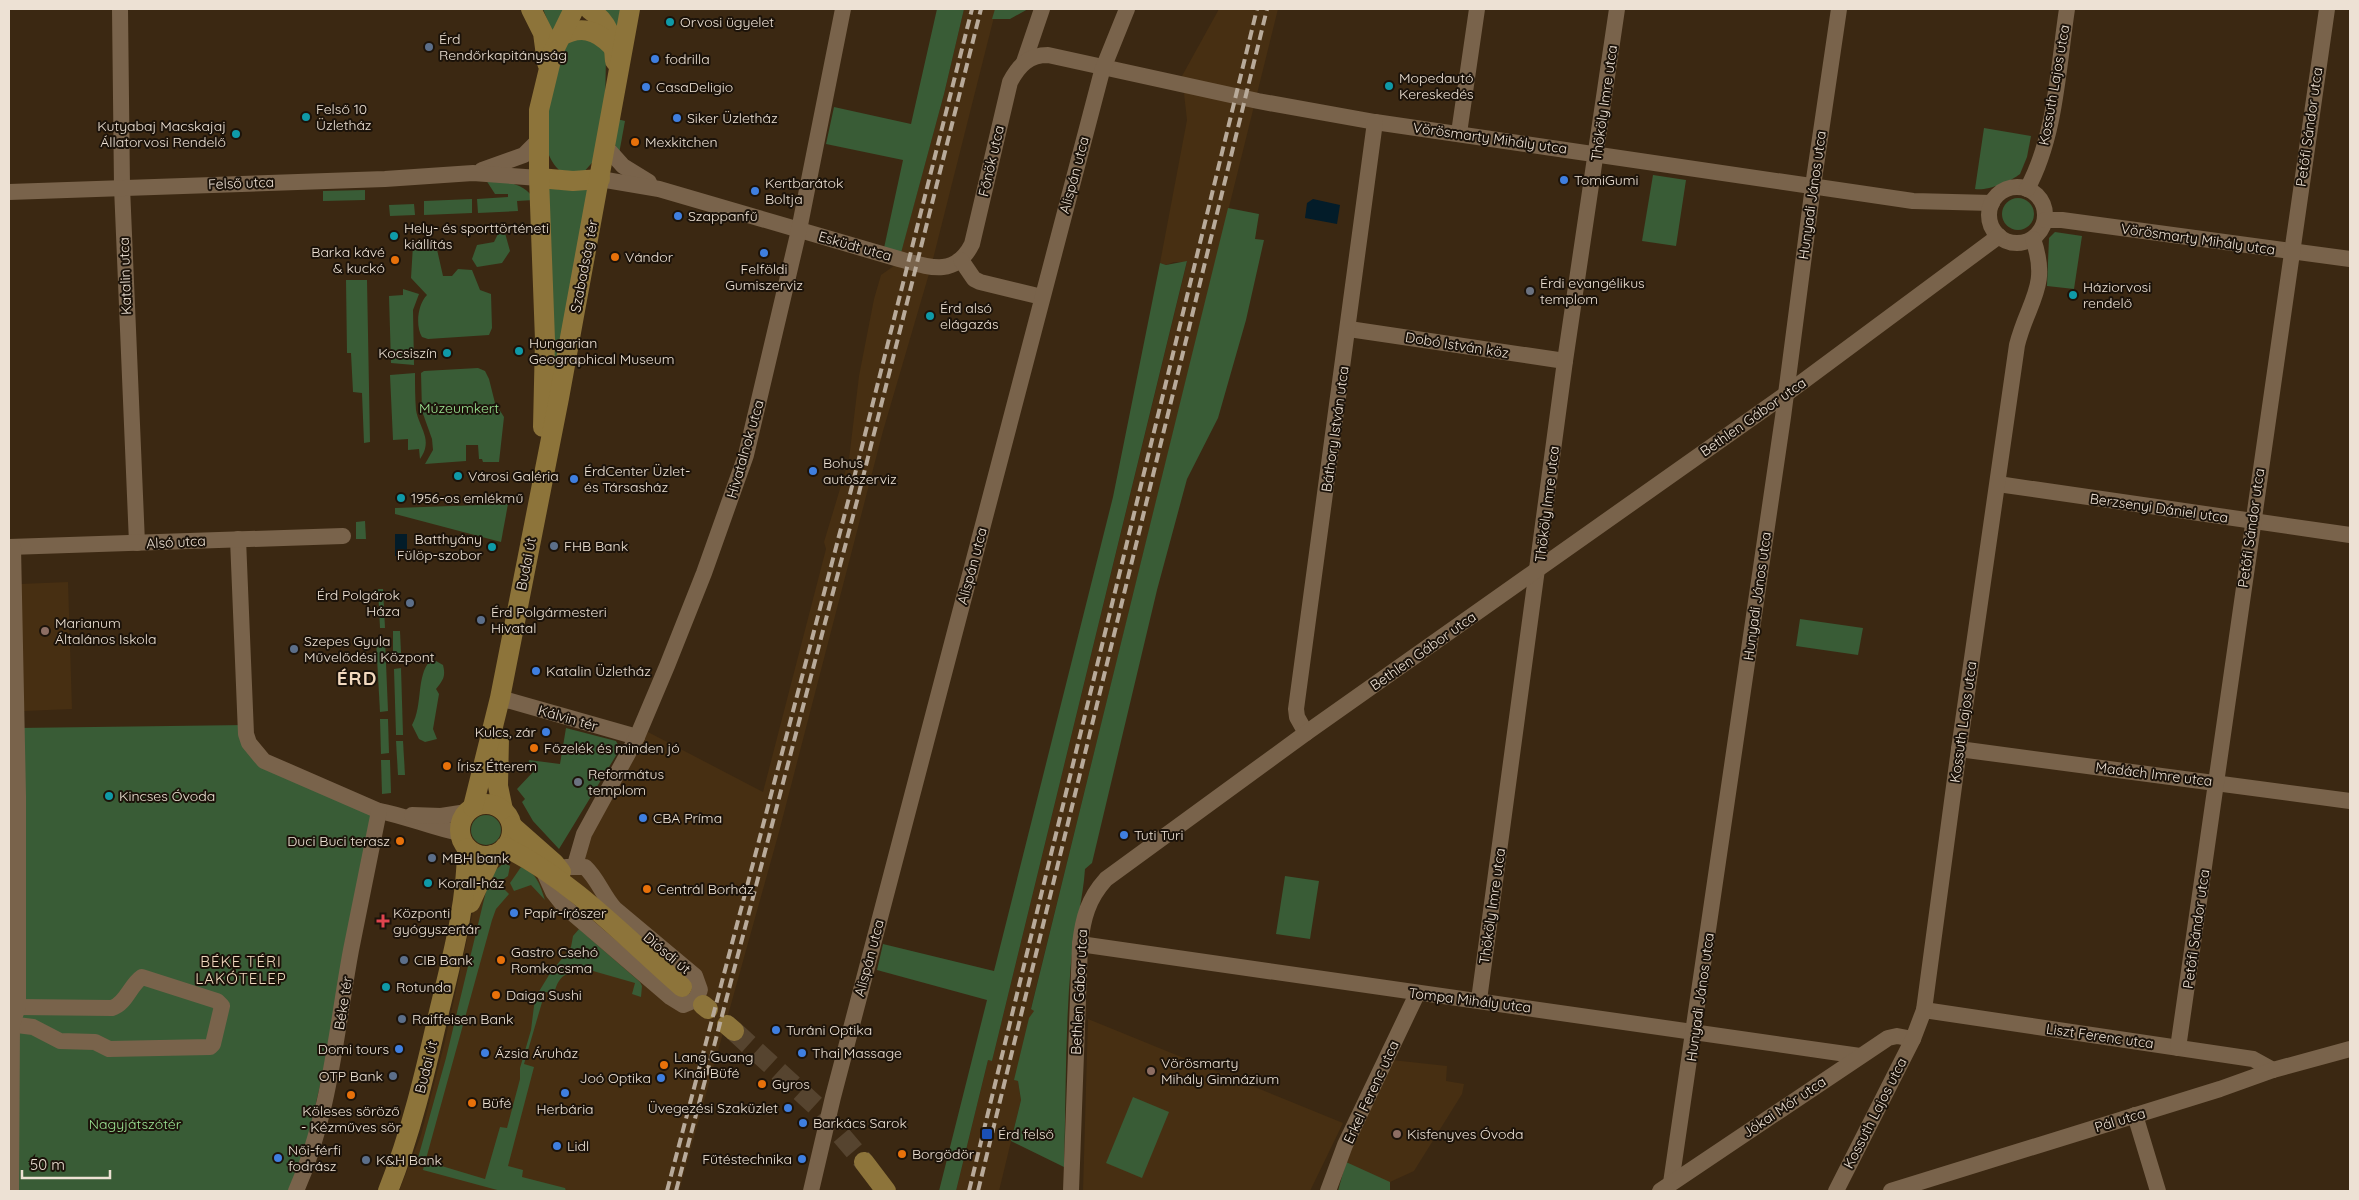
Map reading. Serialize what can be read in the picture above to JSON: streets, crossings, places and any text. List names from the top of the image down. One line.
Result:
{"streets":{"main road":["Szabadság tér","Budai út","Diósdi út"],"street":["Kossuth Lajos utca","Thököly Imre utca","Petőfi Sándor utca","Vörösmarty Mihály utca","Főnök utca","Alispán utca","Felső utca","Hunyadi János utca","Esküdt utca","Katalin utca","Dobó István köz","Bethlen Gábor utca","Báthory István utca","Hivatalnok utca","Berzsenyi Dániel utca","Alsó utca","Kálvin tér","Madách Imre utca","Tompa Mihály utca","Béke tér","Liszt Ferenc utca","Erkel Ferenc utca","Jókai Mór utca","Pál utca"]},"crossings":[["Kossuth Lajos utca","Vörösmarty Mihály utca"],["Kossuth Lajos utca","Bethlen Gábor utca"],["Kossuth Lajos utca","Berzsenyi Dániel utca"],["Kossuth Lajos utca","Madách Imre utca"],["Kossuth Lajos utca","Liszt Ferenc utca"],["Kossuth Lajos utca","Jókai Mór utca"],["Thököly Imre utca","Vörösmarty Mihály utca"],["Thököly Imre utca","Dobó István köz"],["Thököly Imre utca","Bethlen Gábor utca"],["Thököly Imre utca","Tompa Mihály utca"],["Petőfi Sándor utca","Vörösmarty Mihály utca"],["Petőfi Sándor utca","Berzsenyi Dániel utca"],["Petőfi Sándor utca","Madách Imre utca"],["Petőfi Sándor utca","Liszt Ferenc utca"],["Vörösmarty Mihály utca","Főnök utca"],["Vörösmarty Mihály utca","Alispán utca"],["Vörösmarty Mihály utca","Hunyadi János utca"],["Vörösmarty Mihály utca","Bethlen Gábor utca"],["Vörösmarty Mihály utca","Báthory István utca"],["Főnök utca","Esküdt utca"],["Felső utca","Katalin utca"],["Hunyadi János utca","Bethlen Gábor utca"],["Hunyadi János utca","Tompa Mihály utca"],["Hunyadi János utca","Jókai Mór utca"],["Esküdt utca","Szabadság tér"],["Esküdt utca","Hivatalnok utca"],["Szabadság tér","Budai út"],["Katalin utca","Alsó utca"],["Dobó István köz","Báthory István utca"],["Bethlen Gábor utca","Báthory István utca"],["Bethlen Gábor utca","Tompa Mihály utca"],["Hivatalnok utca","Kálvin tér"],["Hivatalnok utca","Diósdi út"],["Budai út","Kálvin tér"],["Budai út","Diósdi út"],["Tompa Mihály utca","Erkel Ferenc utca"],["Tompa Mihály utca","Jókai Mór utca"],["Liszt Ferenc utca","Pál utca"]],"districts":["ÉRD","BÉKE TÉRI LAKÓTELEP"],"parks":["Múzeumkert","Nagyjátszótér"],"places":{"other":["Orvosi ügyelet","Érd Rendőrkapitányság","fodrilla","Mopedautó Kereskedés","CasaDeligio","Felső 10 Üzletház","Siker Üzletház","Kutyabaj Macskajaj Állatorvosi Rendelő","Mexkitchen","TomiGumi","Kertbarátok Boltja","Szappanfű","Hely- és sporttörténeti kiállítás","Felföldi Gumiszerviz","Vándor","Barka kávé & kuckó","Érdi evangélikus templom","Háziorvosi rendelő","Érd alsó elágazás","Hungarian Geographical Museum","Kocsiszín","Bohus autószerviz","Városi Galéria","ÉrdCenter Üzlet- és Társasház","1956-os emlékmű","FHB Bank","Batthyány Fülöp-szobor","Érd Polgárok Háza","Érd Polgármesteri Hivatal","Marianum Általános Iskola","Szepes Gyula Művelődési Központ","Katalin Üzletház","Kulcs, zár","Főzelék és minden jó","Írisz Étterem","Református templom","Kincses Óvoda","CBA Príma","Tuti Turi","Duci Buci terasz","MBH bank","Korall-ház","Centrál Borház","Papír-írószer","CIB Bank","Gastro Csehó Romkocsma","Rotunda","Daiga Sushi","Raiffeisen Bank","Turáni Optika","Domi tours","Ázsia Áruház","Thai Massage","Lang Guang Kínai Büfé","Vörösmarty Mihály Gimnázium","OTP Bank","Joó Optika","Gyros","Herbária","Köleses söröző - Kézműves sör","Büfé","Üvegezési Szaküzlet","Barkács Sarok","Kisfenyves Óvoda","Lidl","Borgödör","Női-férfi fodrász","Fűtéstechnika","K&H Bank"],"health":["Központi gyógyszertár"],"transit":["Érd felső"]},"scale_bar":"50 m"}
